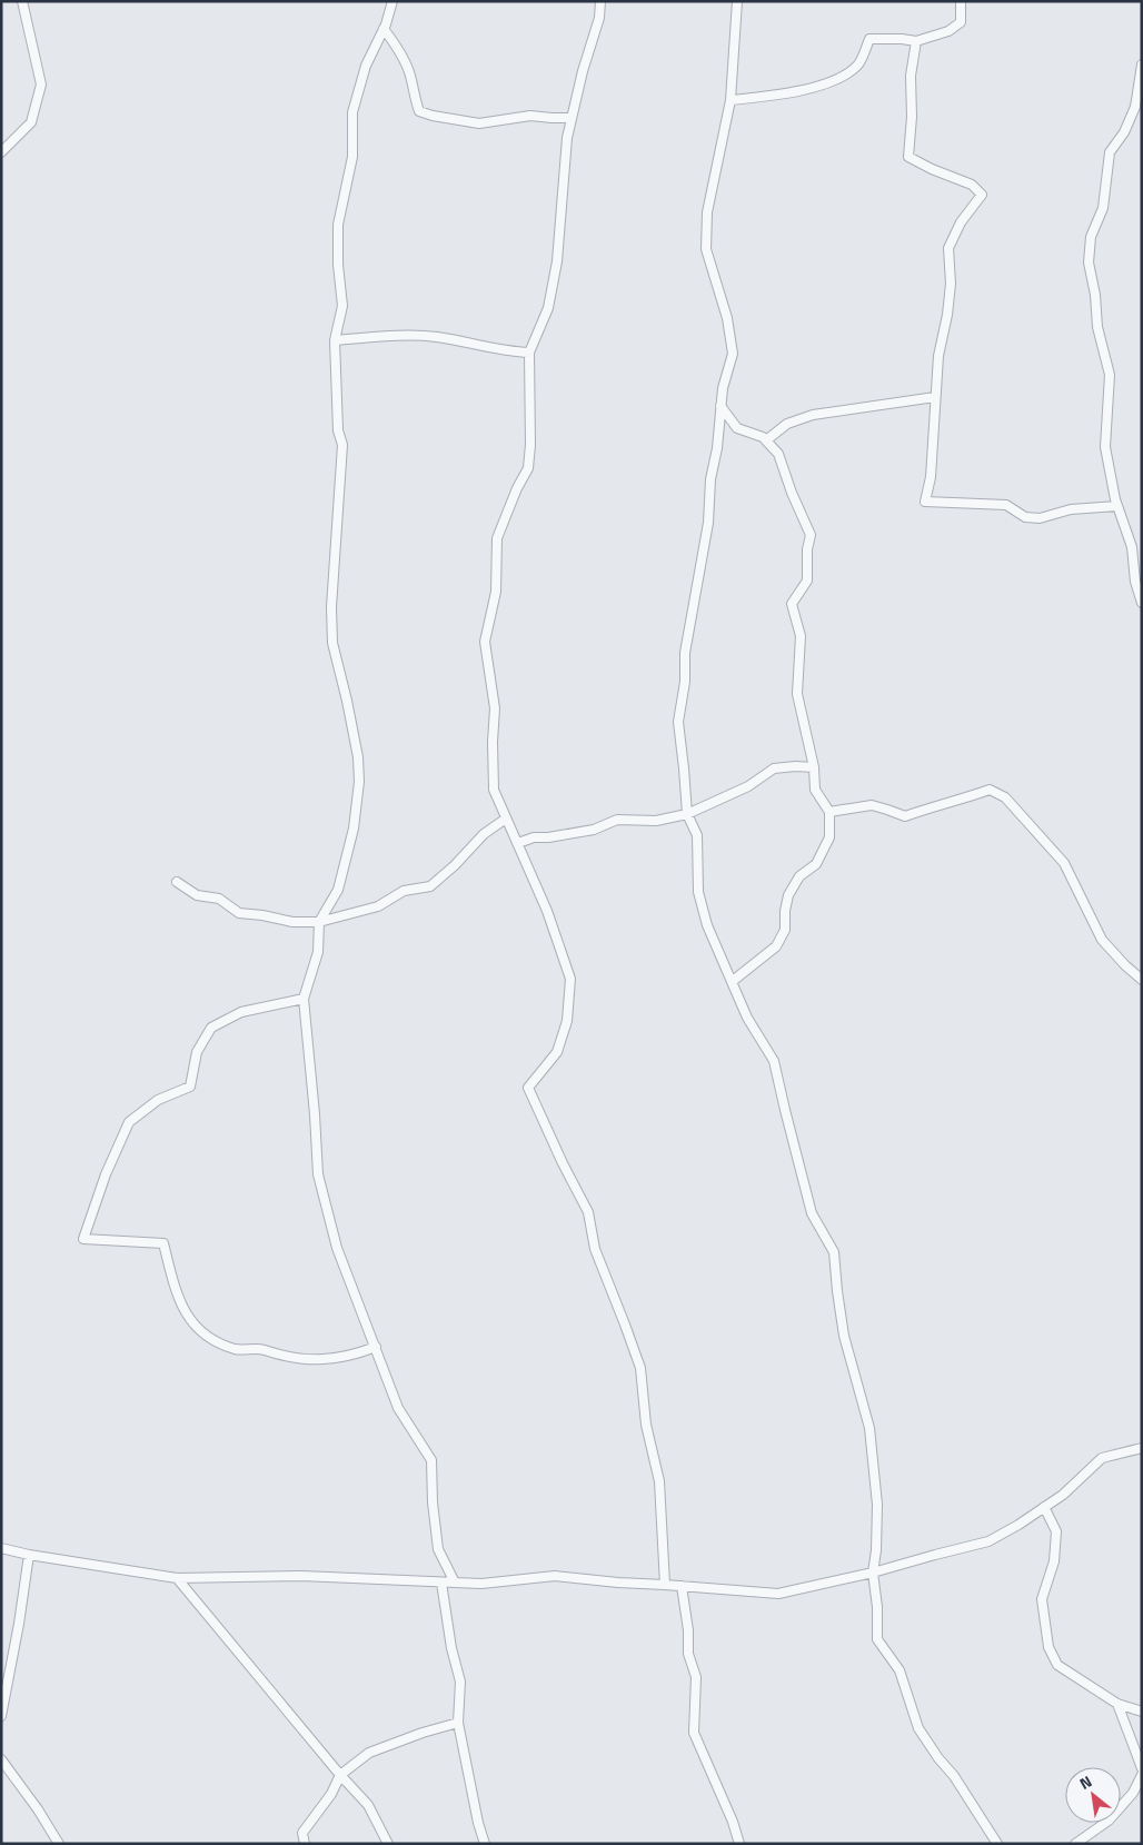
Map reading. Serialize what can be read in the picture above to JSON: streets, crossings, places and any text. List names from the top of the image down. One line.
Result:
{"north":"top left"}
